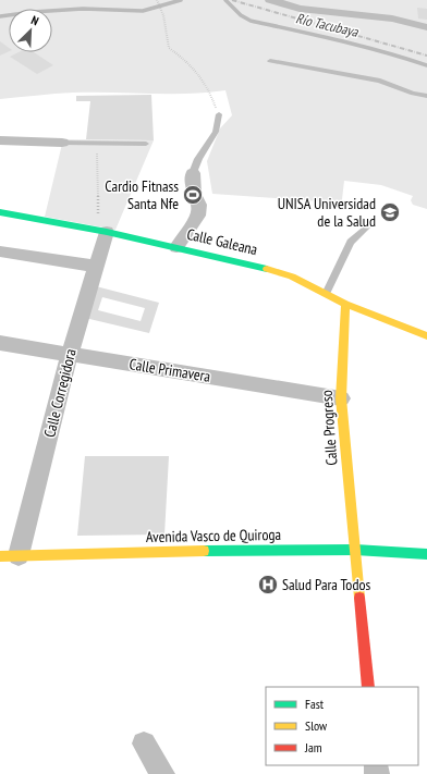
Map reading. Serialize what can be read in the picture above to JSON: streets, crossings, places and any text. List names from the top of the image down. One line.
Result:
{"streets":{"street":["Calle Galeana","Calle Primavera","Calle Corregidora","Calle Progreso","Avenida Vasco de Quiroga"]},"crossings":[["Calle Galeana","Calle Corregidora"],["Calle Galeana","Calle Progreso"],["Calle Primavera","Calle Corregidora"],["Calle Primavera","Calle Progreso"],["Calle Corregidora","Avenida Vasco de Quiroga"],["Calle Progreso","Avenida Vasco de Quiroga"]],"water":["Río Tacubaya"],"places":{"sports":["Cardio Fitnass Santa Nfe"],"school or university":["UNISA Universidad de la Salud"],"hospital":["Salud Para Todos"]},"legend":["Fast","Slow","Jam"],"north":"top right"}
